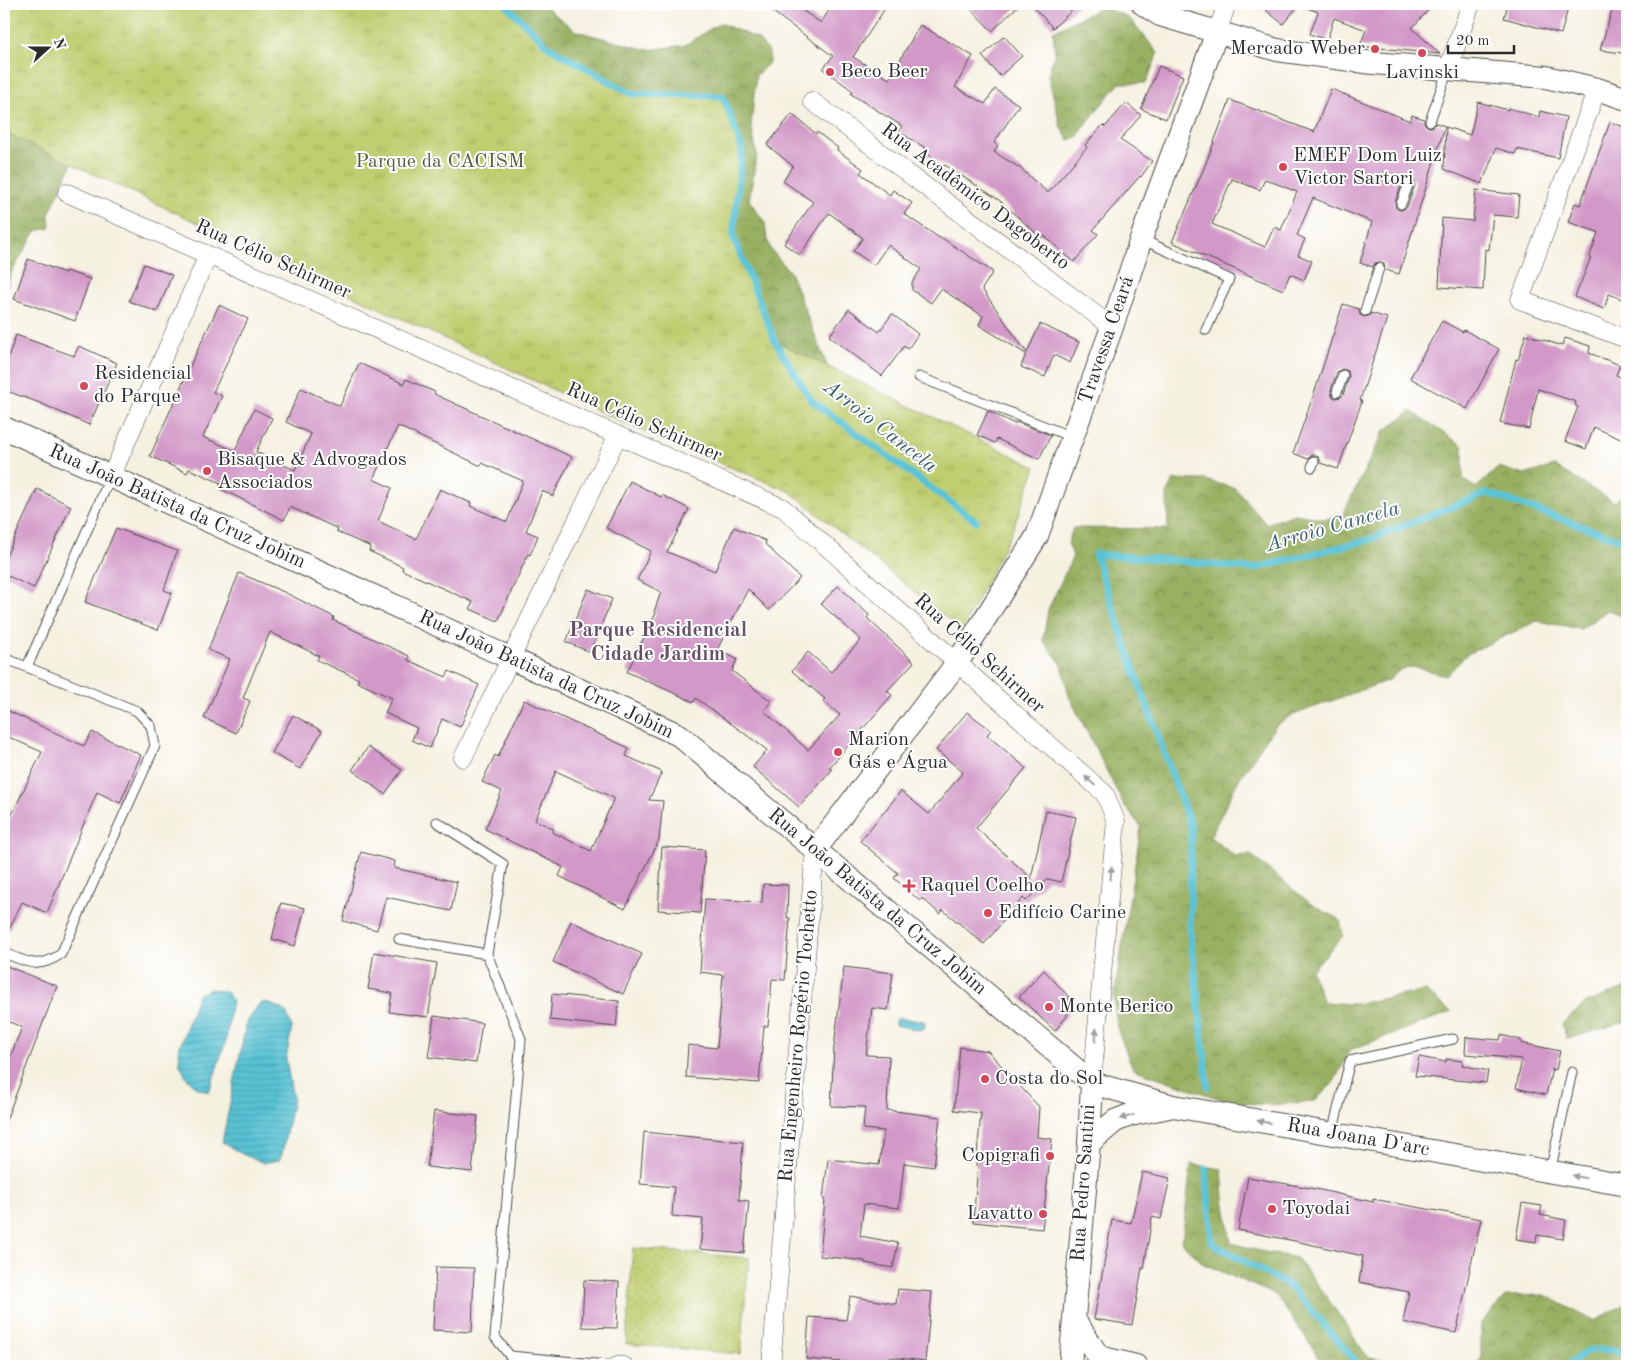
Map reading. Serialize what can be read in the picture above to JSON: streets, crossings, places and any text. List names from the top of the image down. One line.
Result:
{"streets":{"street":["Rua Acadêmico Dagoberto","Rua Célio Schirmer","Travessa Ceará","Rua João Batista da Cruz Jobim","Rua Engenheiro Rogério Tochetto","Rua Joana D'arc","Rua Pedro Santini"]},"crossings":[["Rua Acadêmico Dagoberto","Travessa Ceará"],["Rua Célio Schirmer","Travessa Ceará"],["Rua Célio Schirmer","Rua Pedro Santini"],["Rua João Batista da Cruz Jobim","Rua Engenheiro Rogério Tochetto"],["Rua João Batista da Cruz Jobim","Rua Joana D'arc"],["Rua João Batista da Cruz Jobim","Rua Pedro Santini"],["Rua Joana D'arc","Rua Pedro Santini"]],"one_way":["Rua Joana D'arc","Rua Pedro Santini"],"districts":["Parque Residencial Cidade Jardim"],"water":["Arroio Cancela"],"parks":["Parque da CACISM"],"places":{"other":["Mercado Weber","Lavinski","Beco Beer","EMEF Dom Luiz Victor Sartori","Residencial do Parque","Bisaque & Advogados Associados","Marion Gás e Água","Edifício Carine","Monte Berico","Costa do Sol","Copigrafi","Toyodai","Lavatto"],"health":["Raquel Coelho"]},"scale_bar":"20 m","north":"right"}
